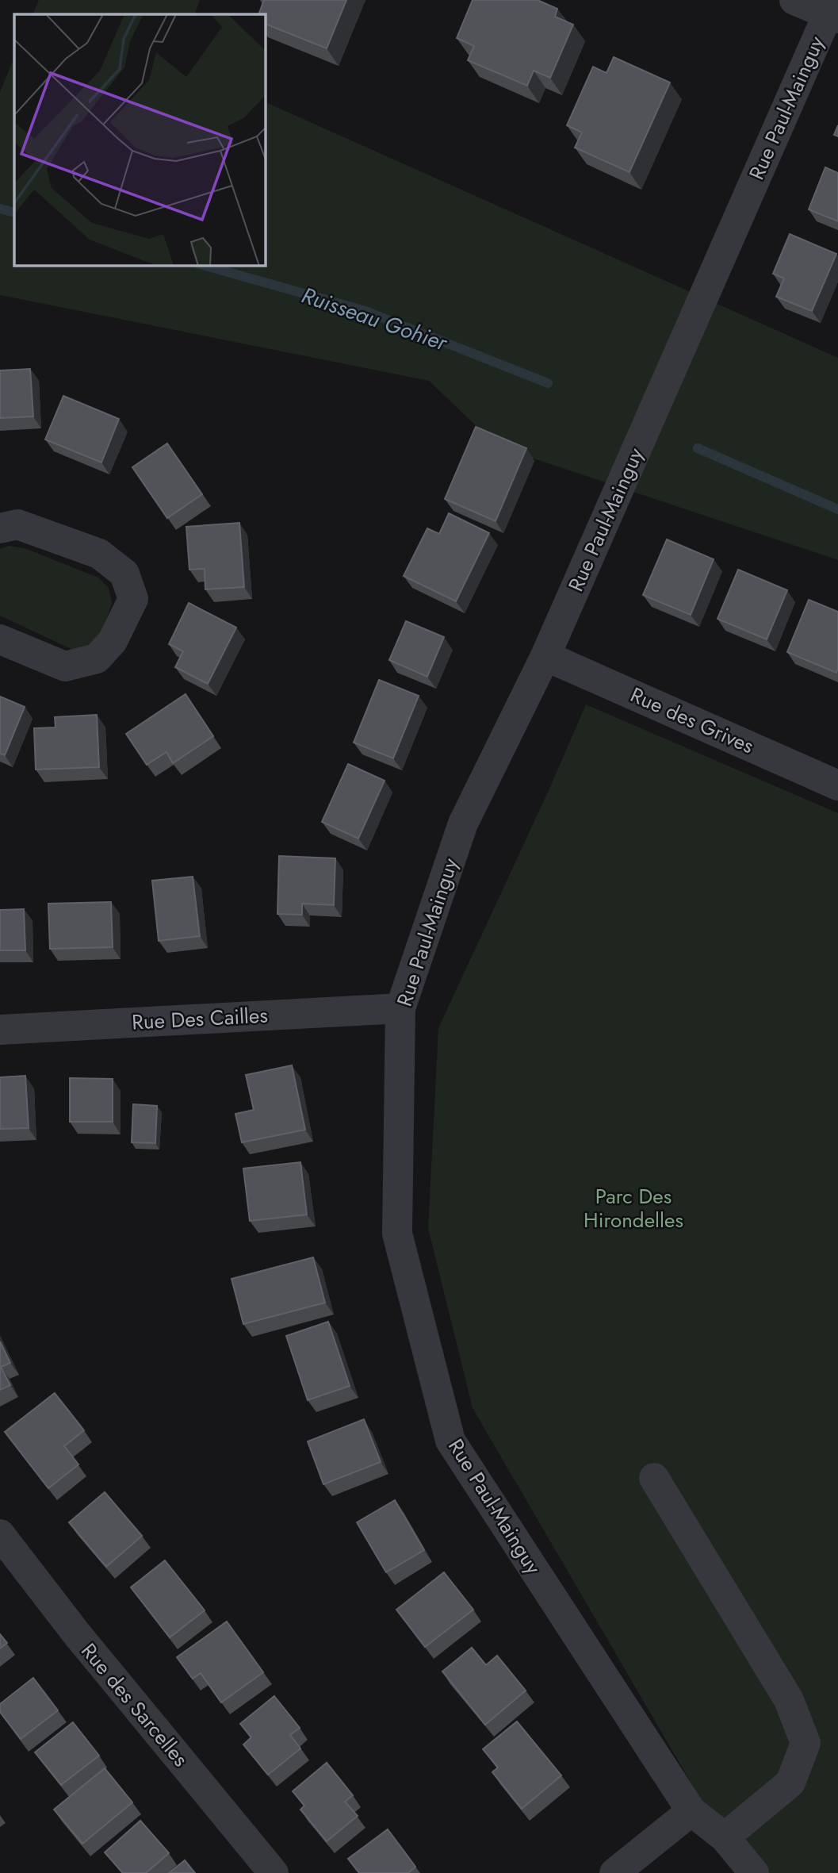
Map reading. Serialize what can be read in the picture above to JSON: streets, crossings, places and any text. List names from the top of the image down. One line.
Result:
{"streets":{"street":["Rue Paul-Mainguy","Rue des Grives","Rue Des Cailles","Rue des Sarcelles"]},"crossings":[["Rue Paul-Mainguy","Rue des Grives"],["Rue Paul-Mainguy","Rue Des Cailles"]],"water":["Ruisseau Gohier"],"parks":["Parc Des Hirondelles"]}
